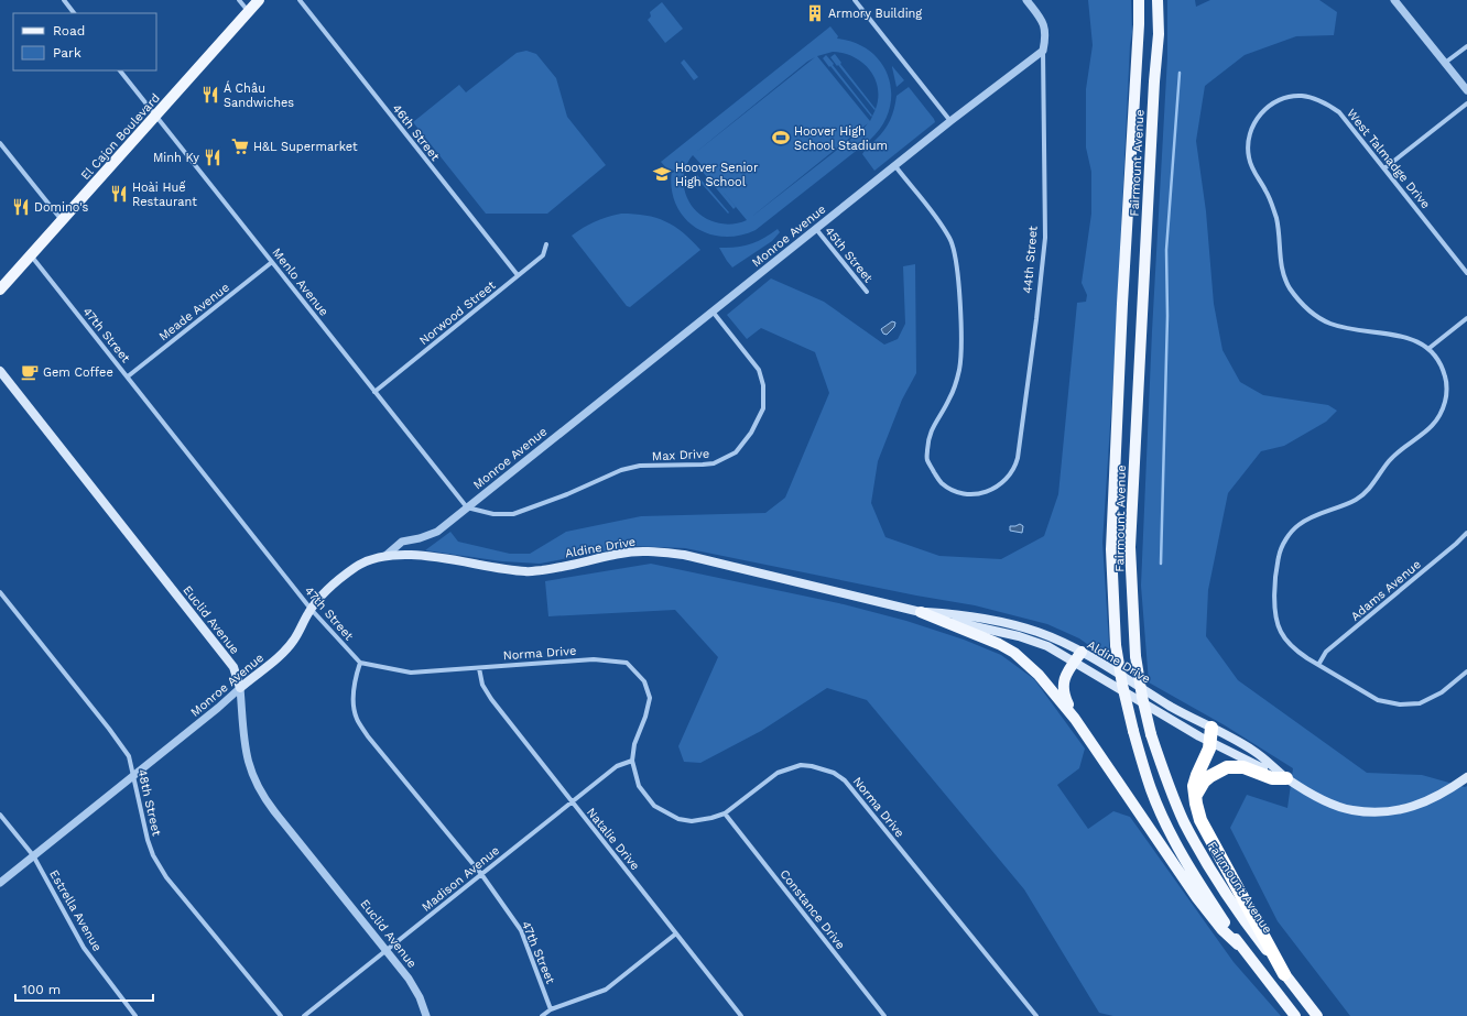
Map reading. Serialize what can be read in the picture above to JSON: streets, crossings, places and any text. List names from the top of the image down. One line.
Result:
{"streets":{"main road":["El Cajon Boulevard","Fairmount Avenue","Monroe Avenue","Aldine Drive","Euclid Avenue"],"street":["46th Street","West Talmadge Drive","45th Street","44th Street","Menlo Avenue","Meade Avenue","Norwood Street","47th Street","Max Drive","Adams Avenue","Norma Drive","48th Street","Natalie Drive","Madison Avenue","Constance Drive","Estrella Avenue"]},"crossings":[["46th Street","Norwood Street"],["El Cajon Boulevard","Menlo Avenue"],["El Cajon Boulevard","47th Street"],["Monroe Avenue","45th Street"],["Monroe Avenue","44th Street"],["Monroe Avenue","Menlo Avenue"],["Monroe Avenue","47th Street"],["Monroe Avenue","Max Drive"],["Monroe Avenue","Aldine Drive"],["Monroe Avenue","Euclid Avenue"],["Monroe Avenue","48th Street"],["Monroe Avenue","Estrella Avenue"],["Menlo Avenue","Meade Avenue"],["Menlo Avenue","Norwood Street"],["Menlo Avenue","Max Drive"],["Meade Avenue","47th Street"],["47th Street","Norma Drive"],["47th Street","Madison Avenue"],["Euclid Avenue","Madison Avenue"],["Norma Drive","Natalie Drive"],["Norma Drive","Madison Avenue"],["Norma Drive","Constance Drive"],["Natalie Drive","Madison Avenue"]],"places":{"building":["Armory Building"],"restaurant":["Á Châu Sandwiches","Minh Ky","Hoài Huế Restaurant","Domino's"],"sports":["Hoover High School Stadium"],"supermarket":["H&L Supermarket"],"school or university":["Hoover Senior High School"],"cafe":["Gem Coffee"]},"legend":["Road","Park"],"scale_bar":"100 m"}
